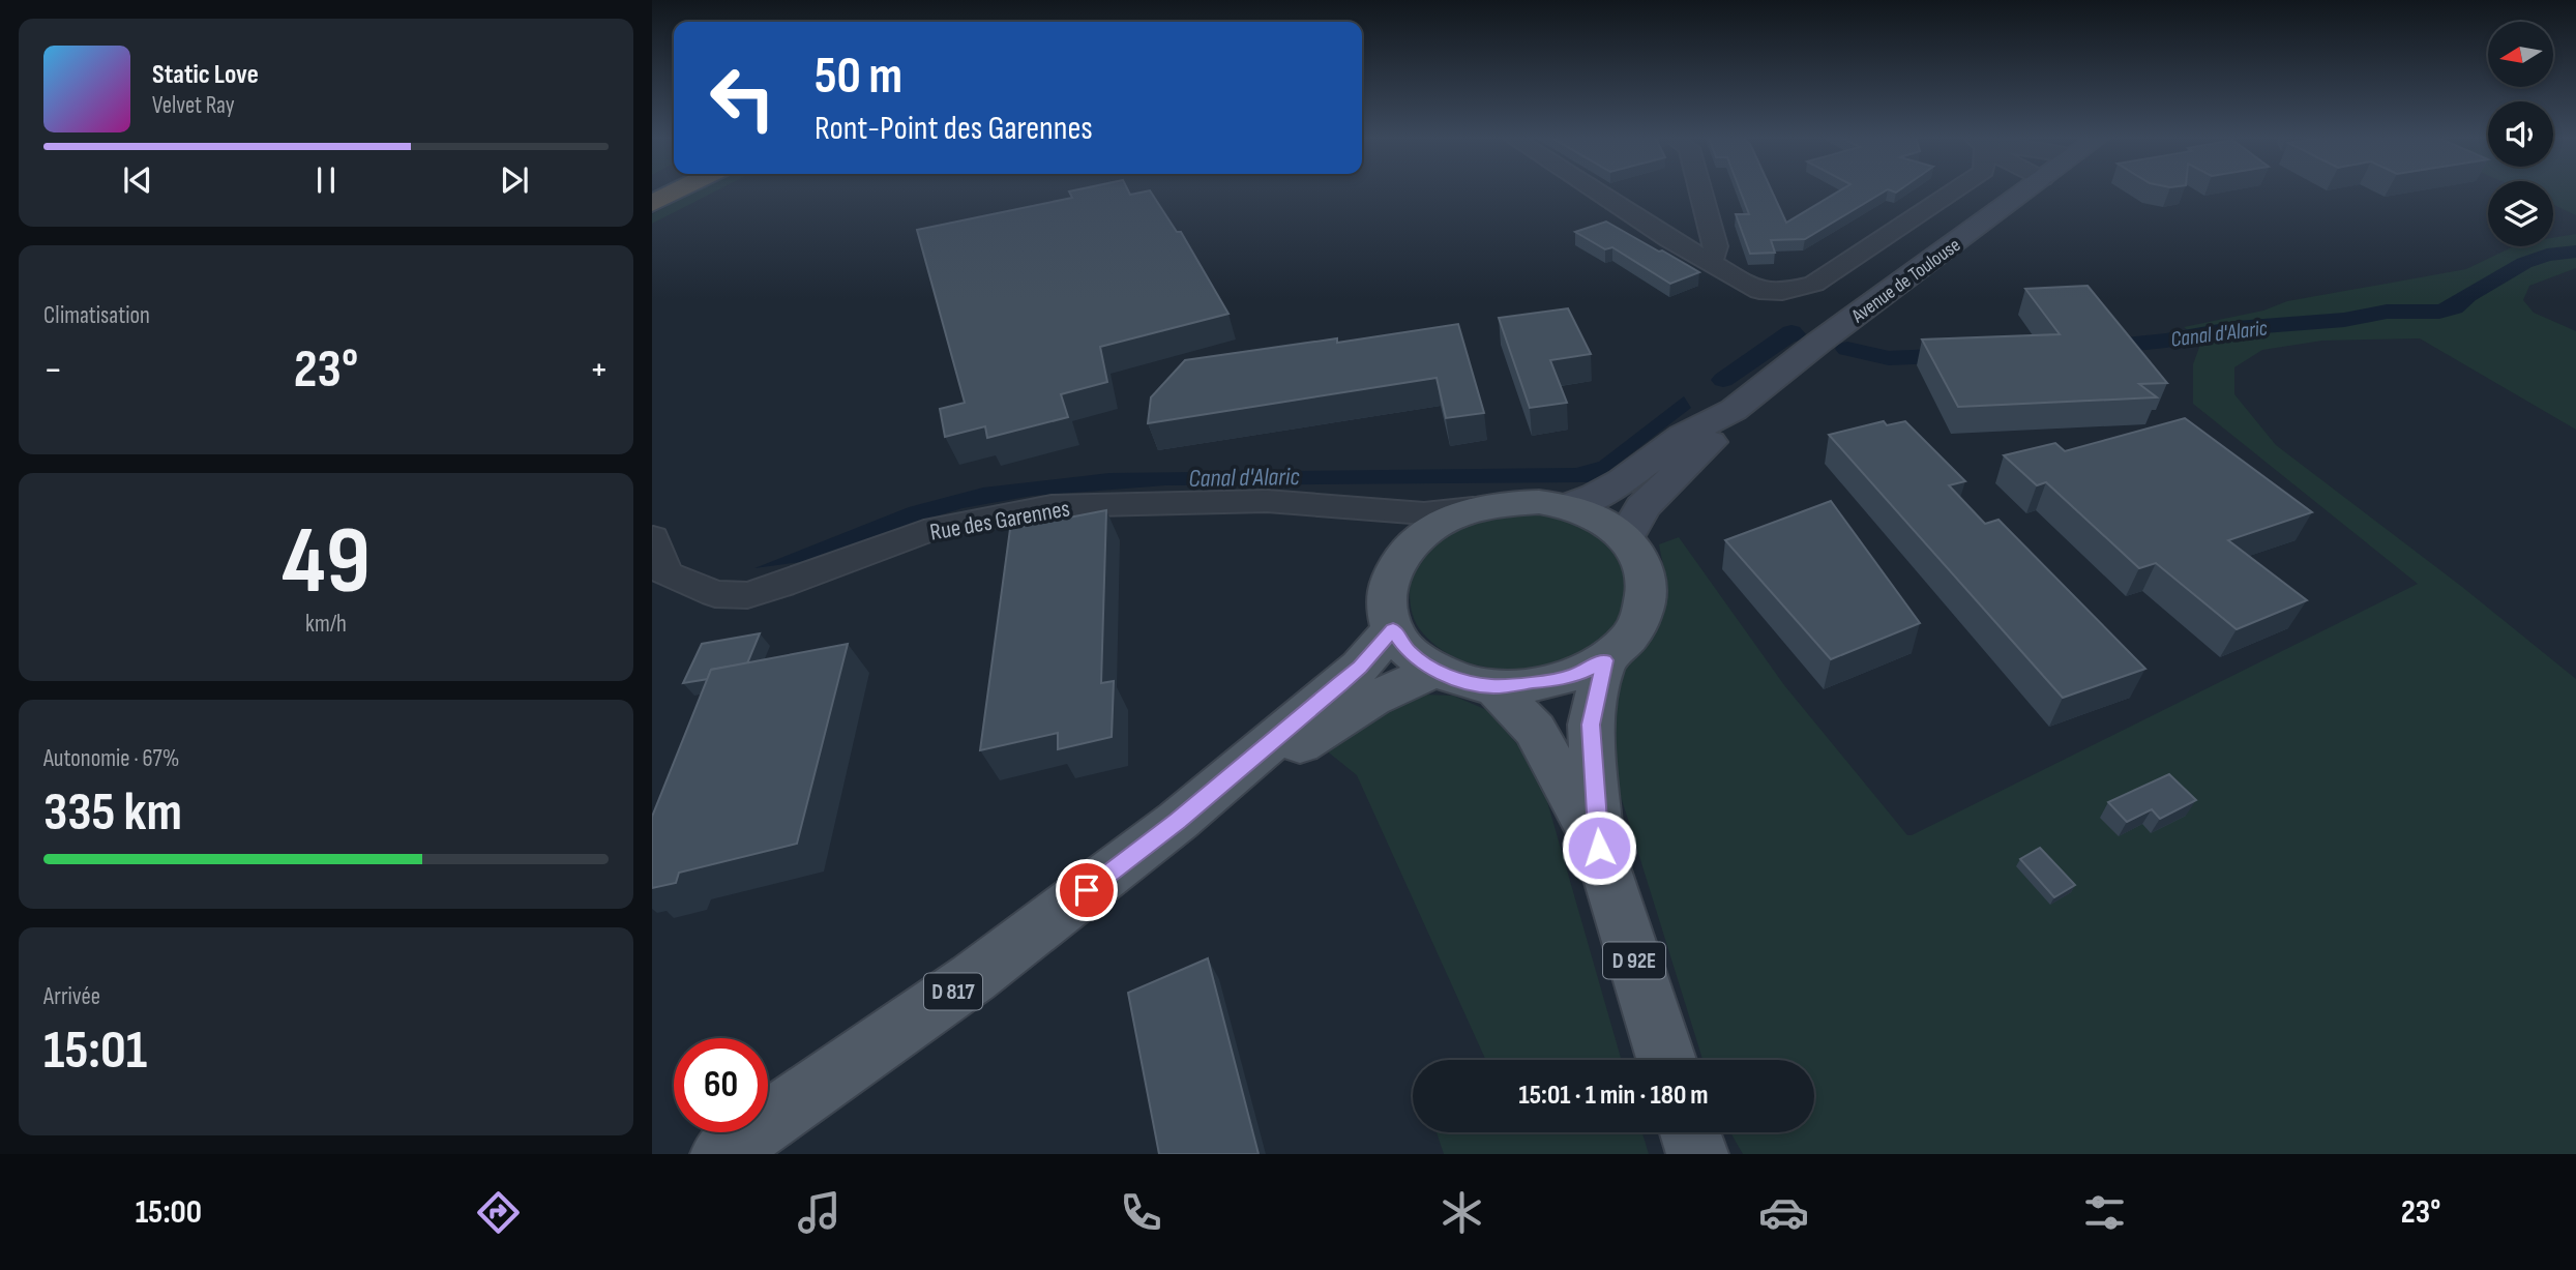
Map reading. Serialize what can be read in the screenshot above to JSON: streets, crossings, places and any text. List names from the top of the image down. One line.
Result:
{"streets":{"main road":["Avenue de Toulouse","D 92E","D 817"],"street":["Rue des Garennes"]},"crossings":[["Rue des Garennes","D 817"]],"water":["Canal d'Alaric"],"north":"left","page":{"turn":["50 m","Ront-Point des Garennes"],"song":["Static Love","Velvet Ray"],"tile":["Climatisation",["49","km/h"],["Autonomie · 67%","335 km"],["Arrivée","15:01"]],"heat":["−","23°","+"],"limit":"60","trip":"15:01 · 1 min · 180 m","tabs":["15:00","23°"]}}
